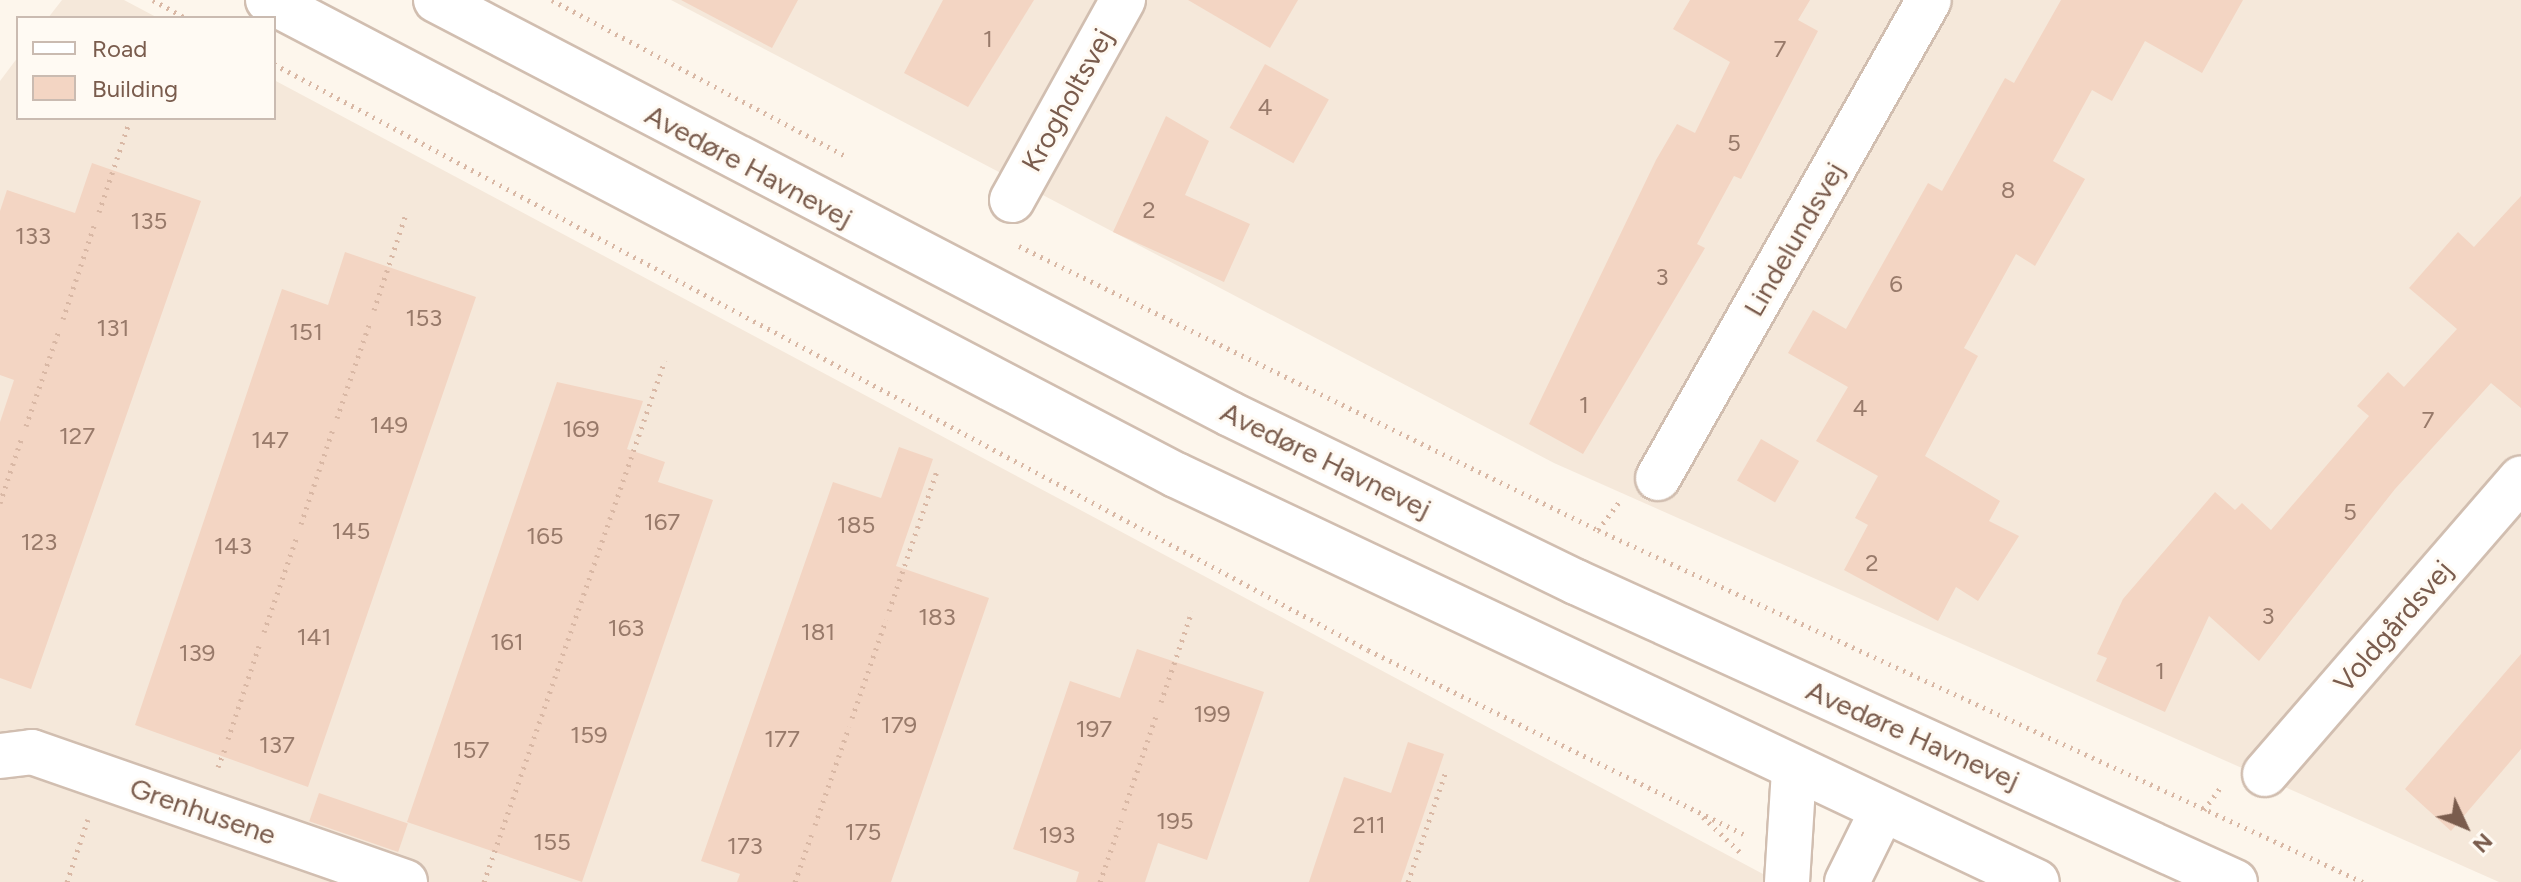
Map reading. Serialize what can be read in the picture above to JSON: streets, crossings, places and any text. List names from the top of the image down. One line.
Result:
{"streets":{"street":["Krogholtsvej","Avedøre Havnevej","Lindelundsvej","Voldgårdsvej","Grenhusene"]},"house_numbers":["1","7","4","5","8","2","135","133","3","6","153","131","151","1","4","7","149","169","127","147","5","167","185","145","165","123","143","2","3","183","163","181","141","161","139","1","199","179","197","159","177","137","157","195","211","175","193","155","173"],"legend":["Road","Building"],"north":"bottom right"}
